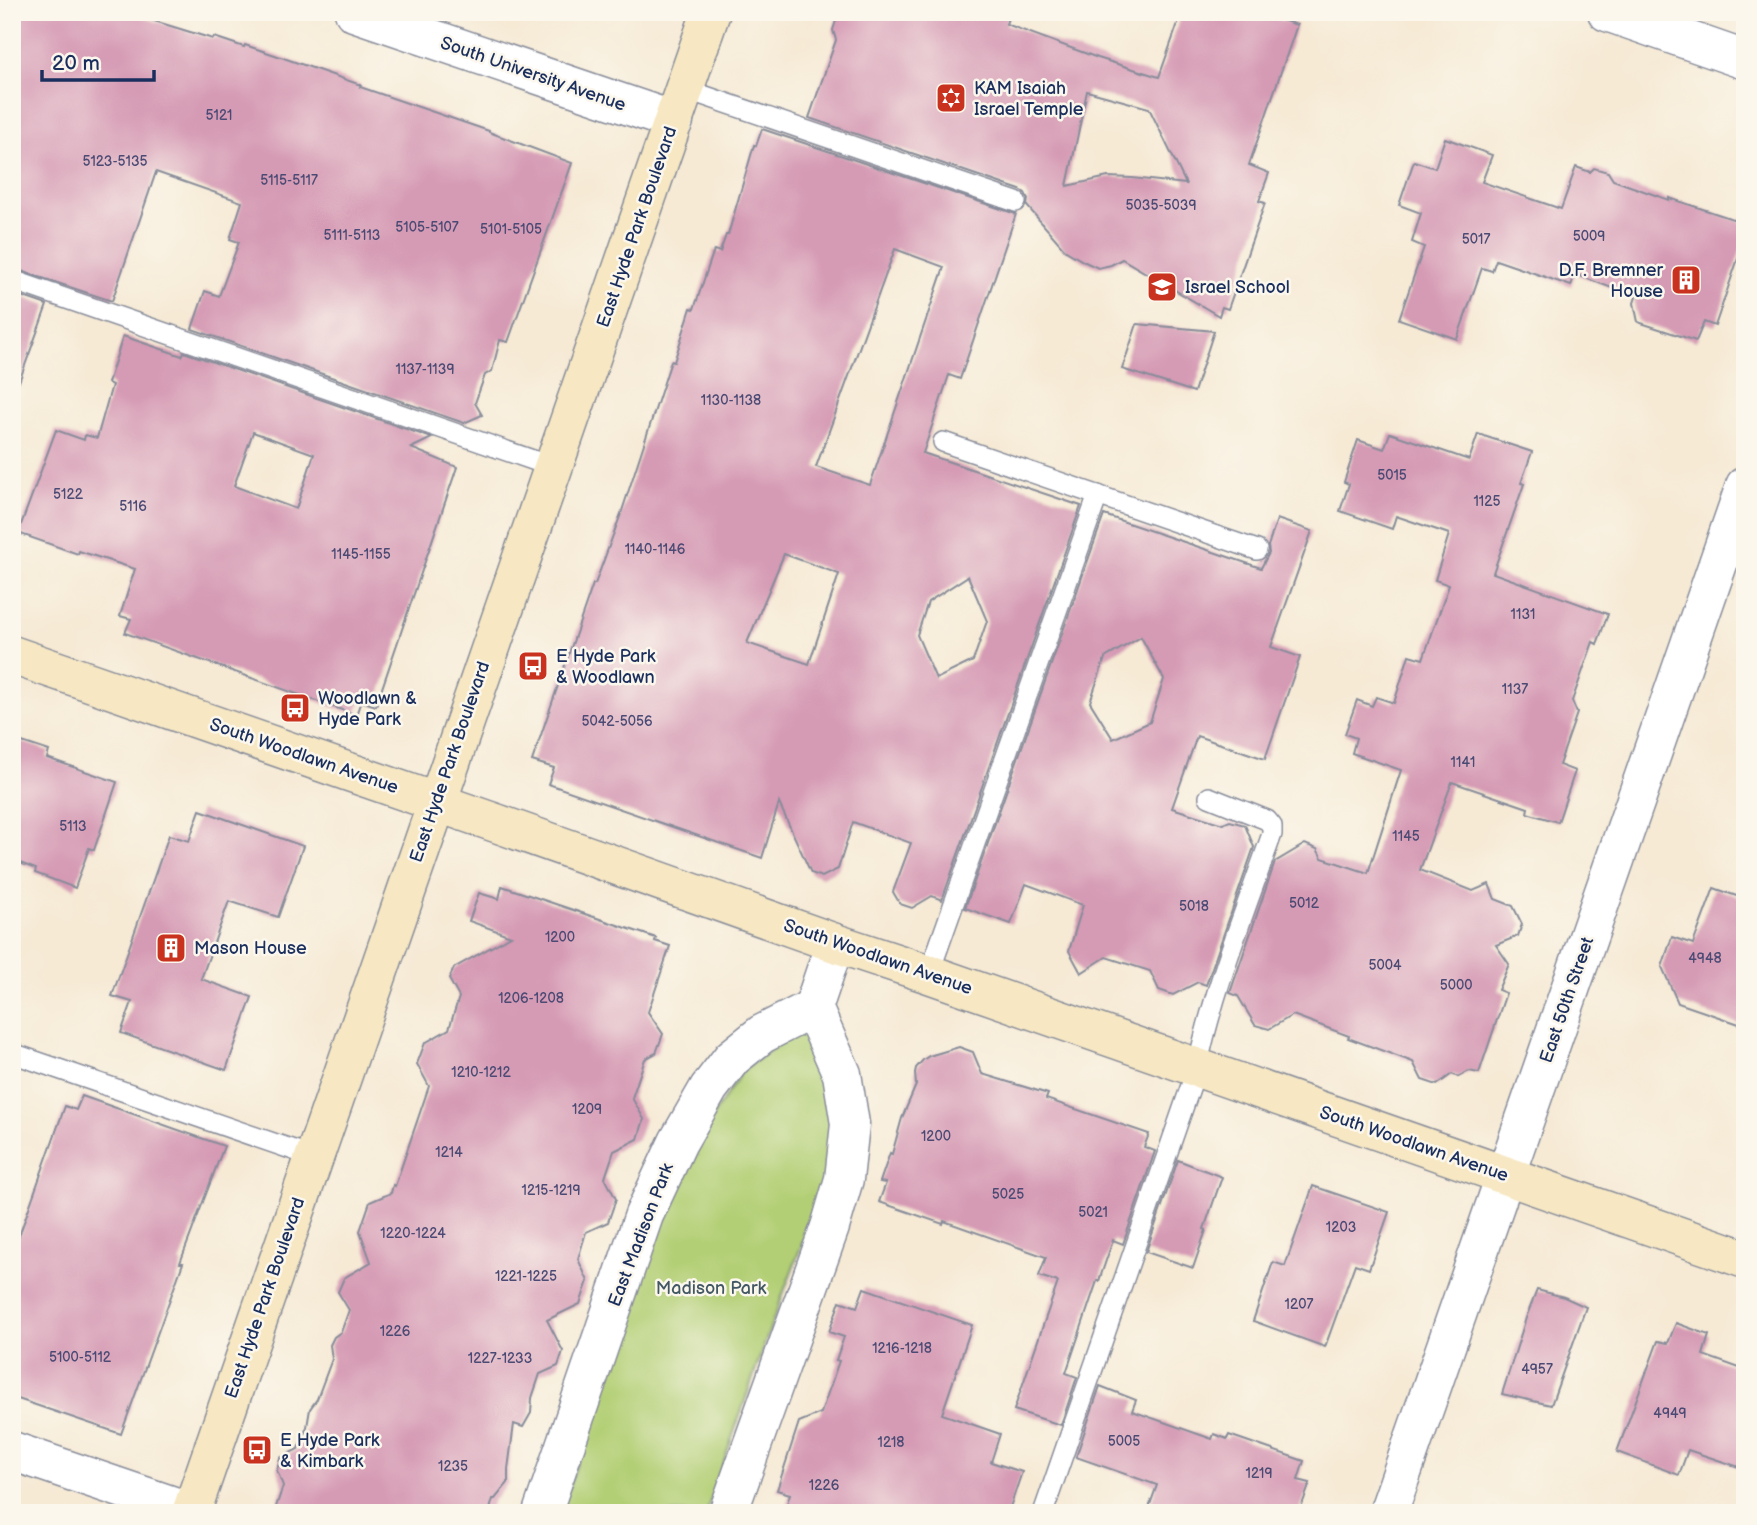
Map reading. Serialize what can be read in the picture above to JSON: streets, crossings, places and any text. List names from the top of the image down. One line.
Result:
{"streets":{"street":["South University Avenue","East Hyde Park Boulevard","South Woodlawn Avenue","East 50th Street","East Madison Park"]},"crossings":[["South University Avenue","East Hyde Park Boulevard"],["East Hyde Park Boulevard","South Woodlawn Avenue"],["South Woodlawn Avenue","East 50th Street"]],"parks":["Madison Park"],"places":{"synagogue":["KAM Isaiah Israel Temple"],"building":["D.F. Bremner House","Mason House"],"school or university":["Israel School"],"bus stop":["E Hyde Park & Woodlawn","Woodlawn & Hyde Park","E Hyde Park & Kimbark"]},"house_numbers":["5121","5123-5135","5115-5117","5035-5039","5105-5107","5101-5105","5111-5113","5009","5017","1137-1139","1130-1138","5015","5122","1125","5116","1140-1146","1145-1155","1131","1137","5042-5056","1141","5113","1145","5012","5018","1200","4948","5004","5000","1206-1208","1210-1212","1209","1200","1214","1215-1219","5025","5021","1203","1220-1224","1221-1225","1207","1226","1216-1218","5100-5112","1227-1233","4957","4949","5005","1218","1235","1219","1226"],"scale_bar":"20 m"}
